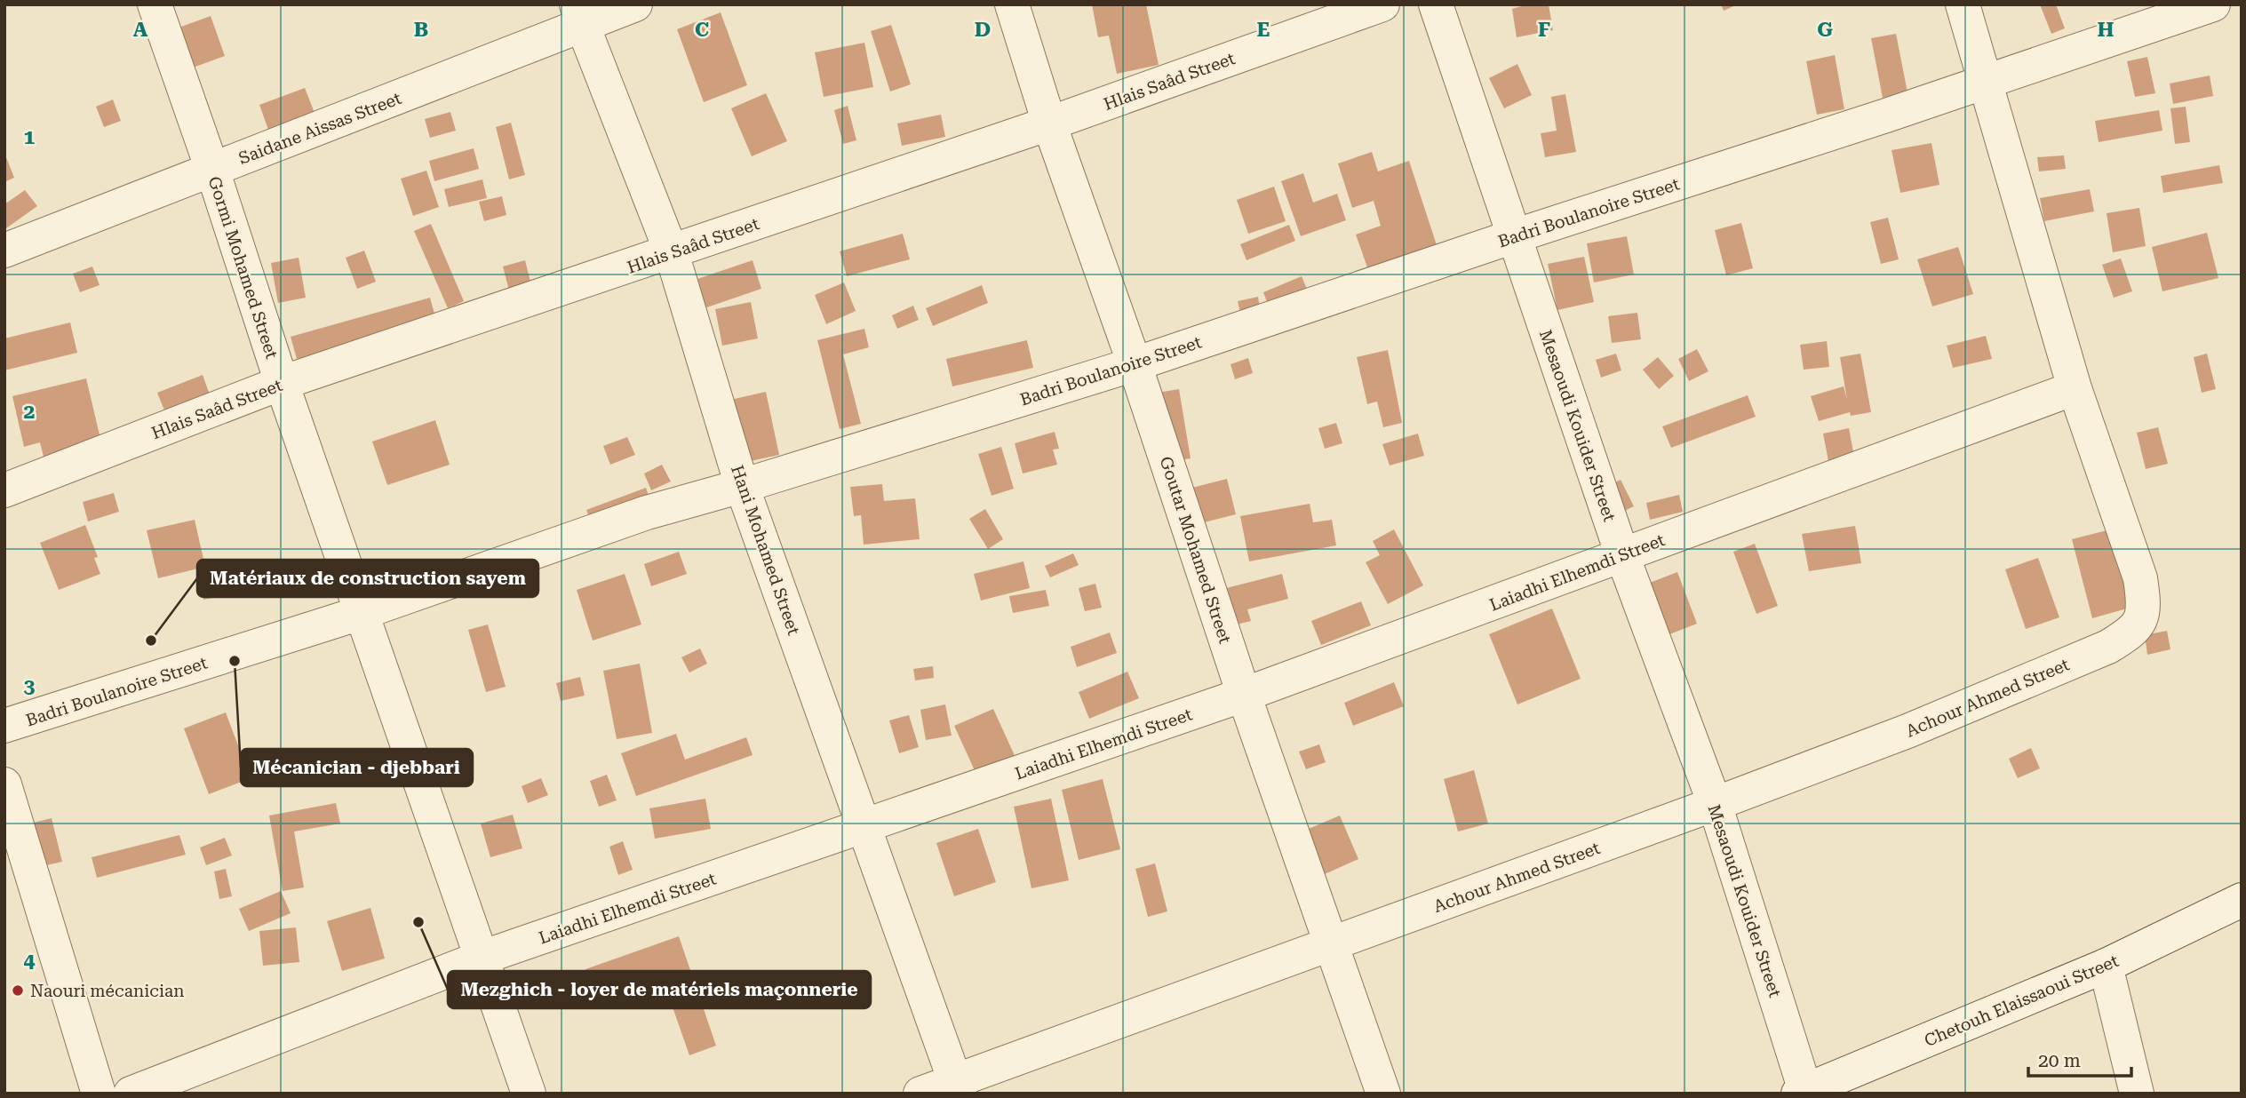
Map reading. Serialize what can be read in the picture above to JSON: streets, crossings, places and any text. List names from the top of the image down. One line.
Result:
{"streets":{"street":["Hlais Saâd Street","Saidane Aissas Street","Badri Boulanoire Street","Gormi Mohamed Street","Mesaoudi Kouider Street","Hani Mohamed Street","Goutar Mohamed Street","Laiadhi Elhemdi Street","Achour Ahmed Street","Chetouh Elaissaoui Street"]},"crossings":[["Hlais Saâd Street","Gormi Mohamed Street"],["Hlais Saâd Street","Hani Mohamed Street"],["Hlais Saâd Street","Goutar Mohamed Street"],["Saidane Aissas Street","Gormi Mohamed Street"],["Saidane Aissas Street","Hani Mohamed Street"],["Badri Boulanoire Street","Gormi Mohamed Street"],["Badri Boulanoire Street","Mesaoudi Kouider Street"],["Badri Boulanoire Street","Hani Mohamed Street"],["Badri Boulanoire Street","Goutar Mohamed Street"],["Badri Boulanoire Street","Achour Ahmed Street"],["Gormi Mohamed Street","Laiadhi Elhemdi Street"],["Mesaoudi Kouider Street","Laiadhi Elhemdi Street"],["Mesaoudi Kouider Street","Achour Ahmed Street"],["Mesaoudi Kouider Street","Chetouh Elaissaoui Street"],["Hani Mohamed Street","Laiadhi Elhemdi Street"],["Hani Mohamed Street","Achour Ahmed Street"],["Goutar Mohamed Street","Laiadhi Elhemdi Street"],["Goutar Mohamed Street","Achour Ahmed Street"],["Laiadhi Elhemdi Street","Achour Ahmed Street"]],"places":["Matériaux de construction sayem","Mécanician - djebbari","Mezghich - loyer de matériels maçonnerie","Naouri mécanician"],"scale_bar":"20 m","grid":{"columns":["A","B","C","D","E","F","G","H"],"rows":["1","2","3","4"]}}
